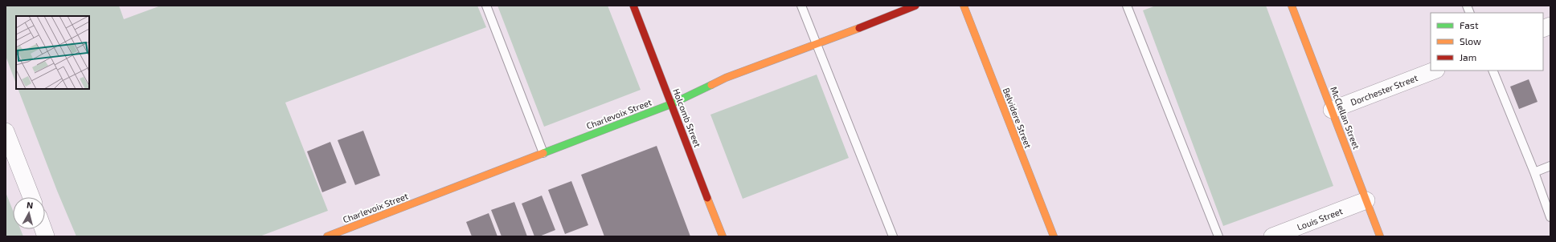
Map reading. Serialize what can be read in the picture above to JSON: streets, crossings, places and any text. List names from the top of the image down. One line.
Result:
{"streets":{"street":["Dorchester Street","Charlevoix Street","Holcomb Street","Belvidere Street","McClellan Street","Louis Street"]},"crossings":[["Dorchester Street","McClellan Street"],["Charlevoix Street","Holcomb Street"],["McClellan Street","Louis Street"]],"legend":["Fast","Slow","Jam"],"north":"top"}
